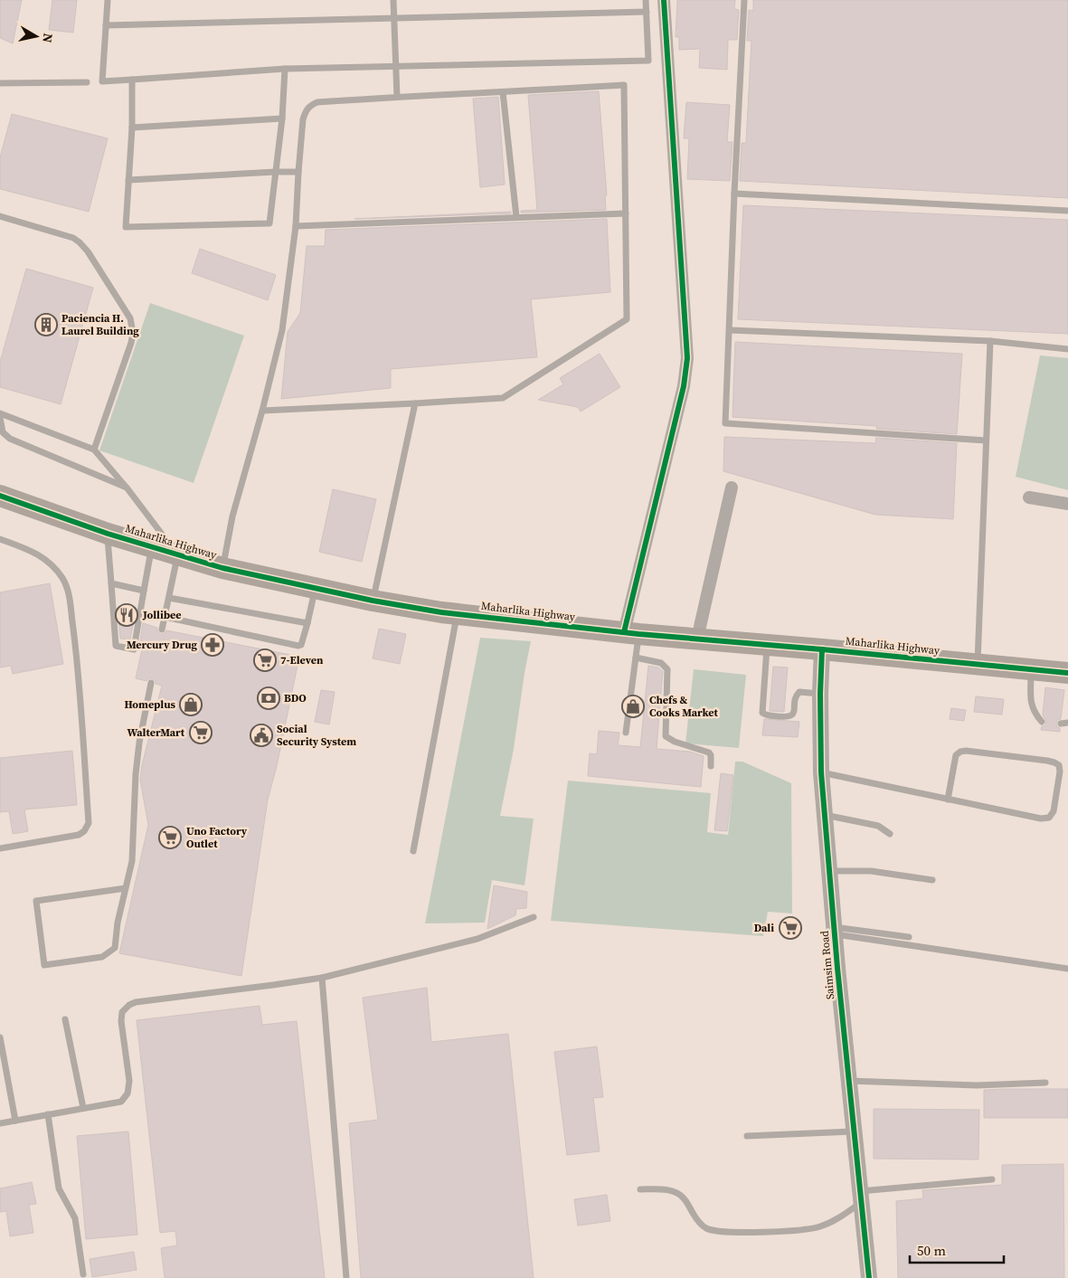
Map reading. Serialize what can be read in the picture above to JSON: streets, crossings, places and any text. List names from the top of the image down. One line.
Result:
{"streets":{"highway":["Maharlika Highway"],"street":["Saimsim Road"]},"crossings":[["Maharlika Highway","Saimsim Road"]],"places":{"building":["Paciencia H. Laurel Building"],"restaurant":["Jollibee"],"pharmacy":["Mercury Drug"],"supermarket":["7-Eleven","WalterMart","Uno Factory Outlet","Dali"],"bank":["BDO"],"shop":["Homeplus","Chefs & Cooks Market"],"public building":["Social Security System"]},"scale_bar":"50 m","north":"right"}
